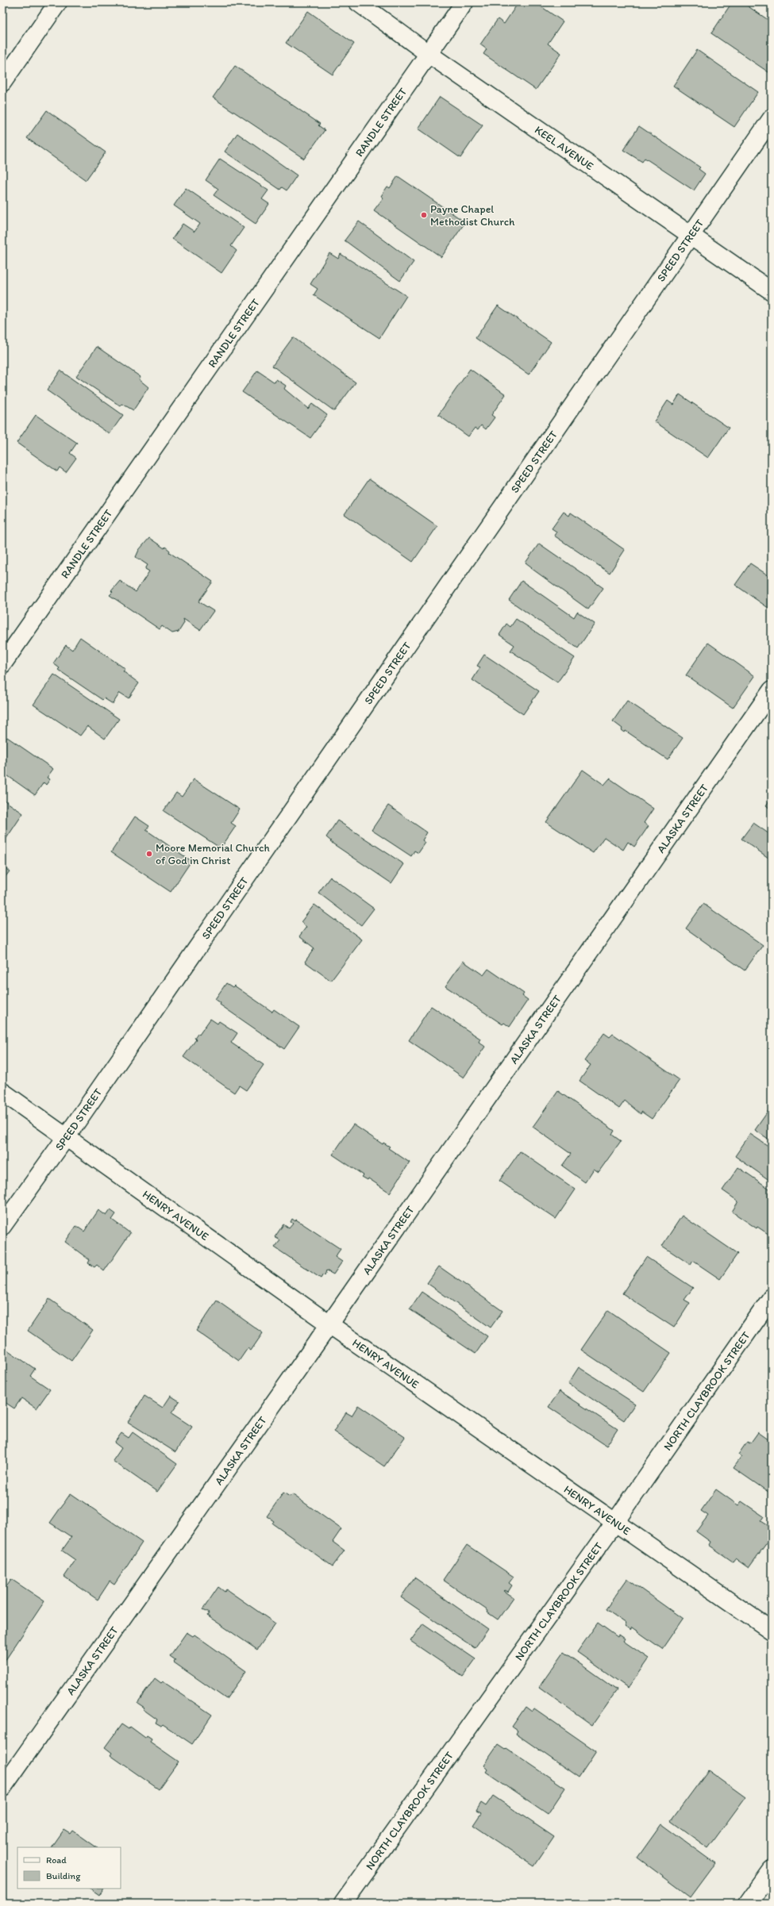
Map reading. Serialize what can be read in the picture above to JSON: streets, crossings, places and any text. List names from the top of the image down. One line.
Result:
{"streets":{"street":["RANDLE STREET","KEEL AVENUE","SPEED STREET","ALASKA STREET","HENRY AVENUE","NORTH CLAYBROOK STREET"]},"crossings":[["RANDLE STREET","KEEL AVENUE"],["KEEL AVENUE","SPEED STREET"],["SPEED STREET","HENRY AVENUE"],["ALASKA STREET","HENRY AVENUE"],["HENRY AVENUE","NORTH CLAYBROOK STREET"]],"places":["Payne Chapel Methodist Church","Moore Memorial Church of God in Christ"],"legend":["Road","Building"]}
